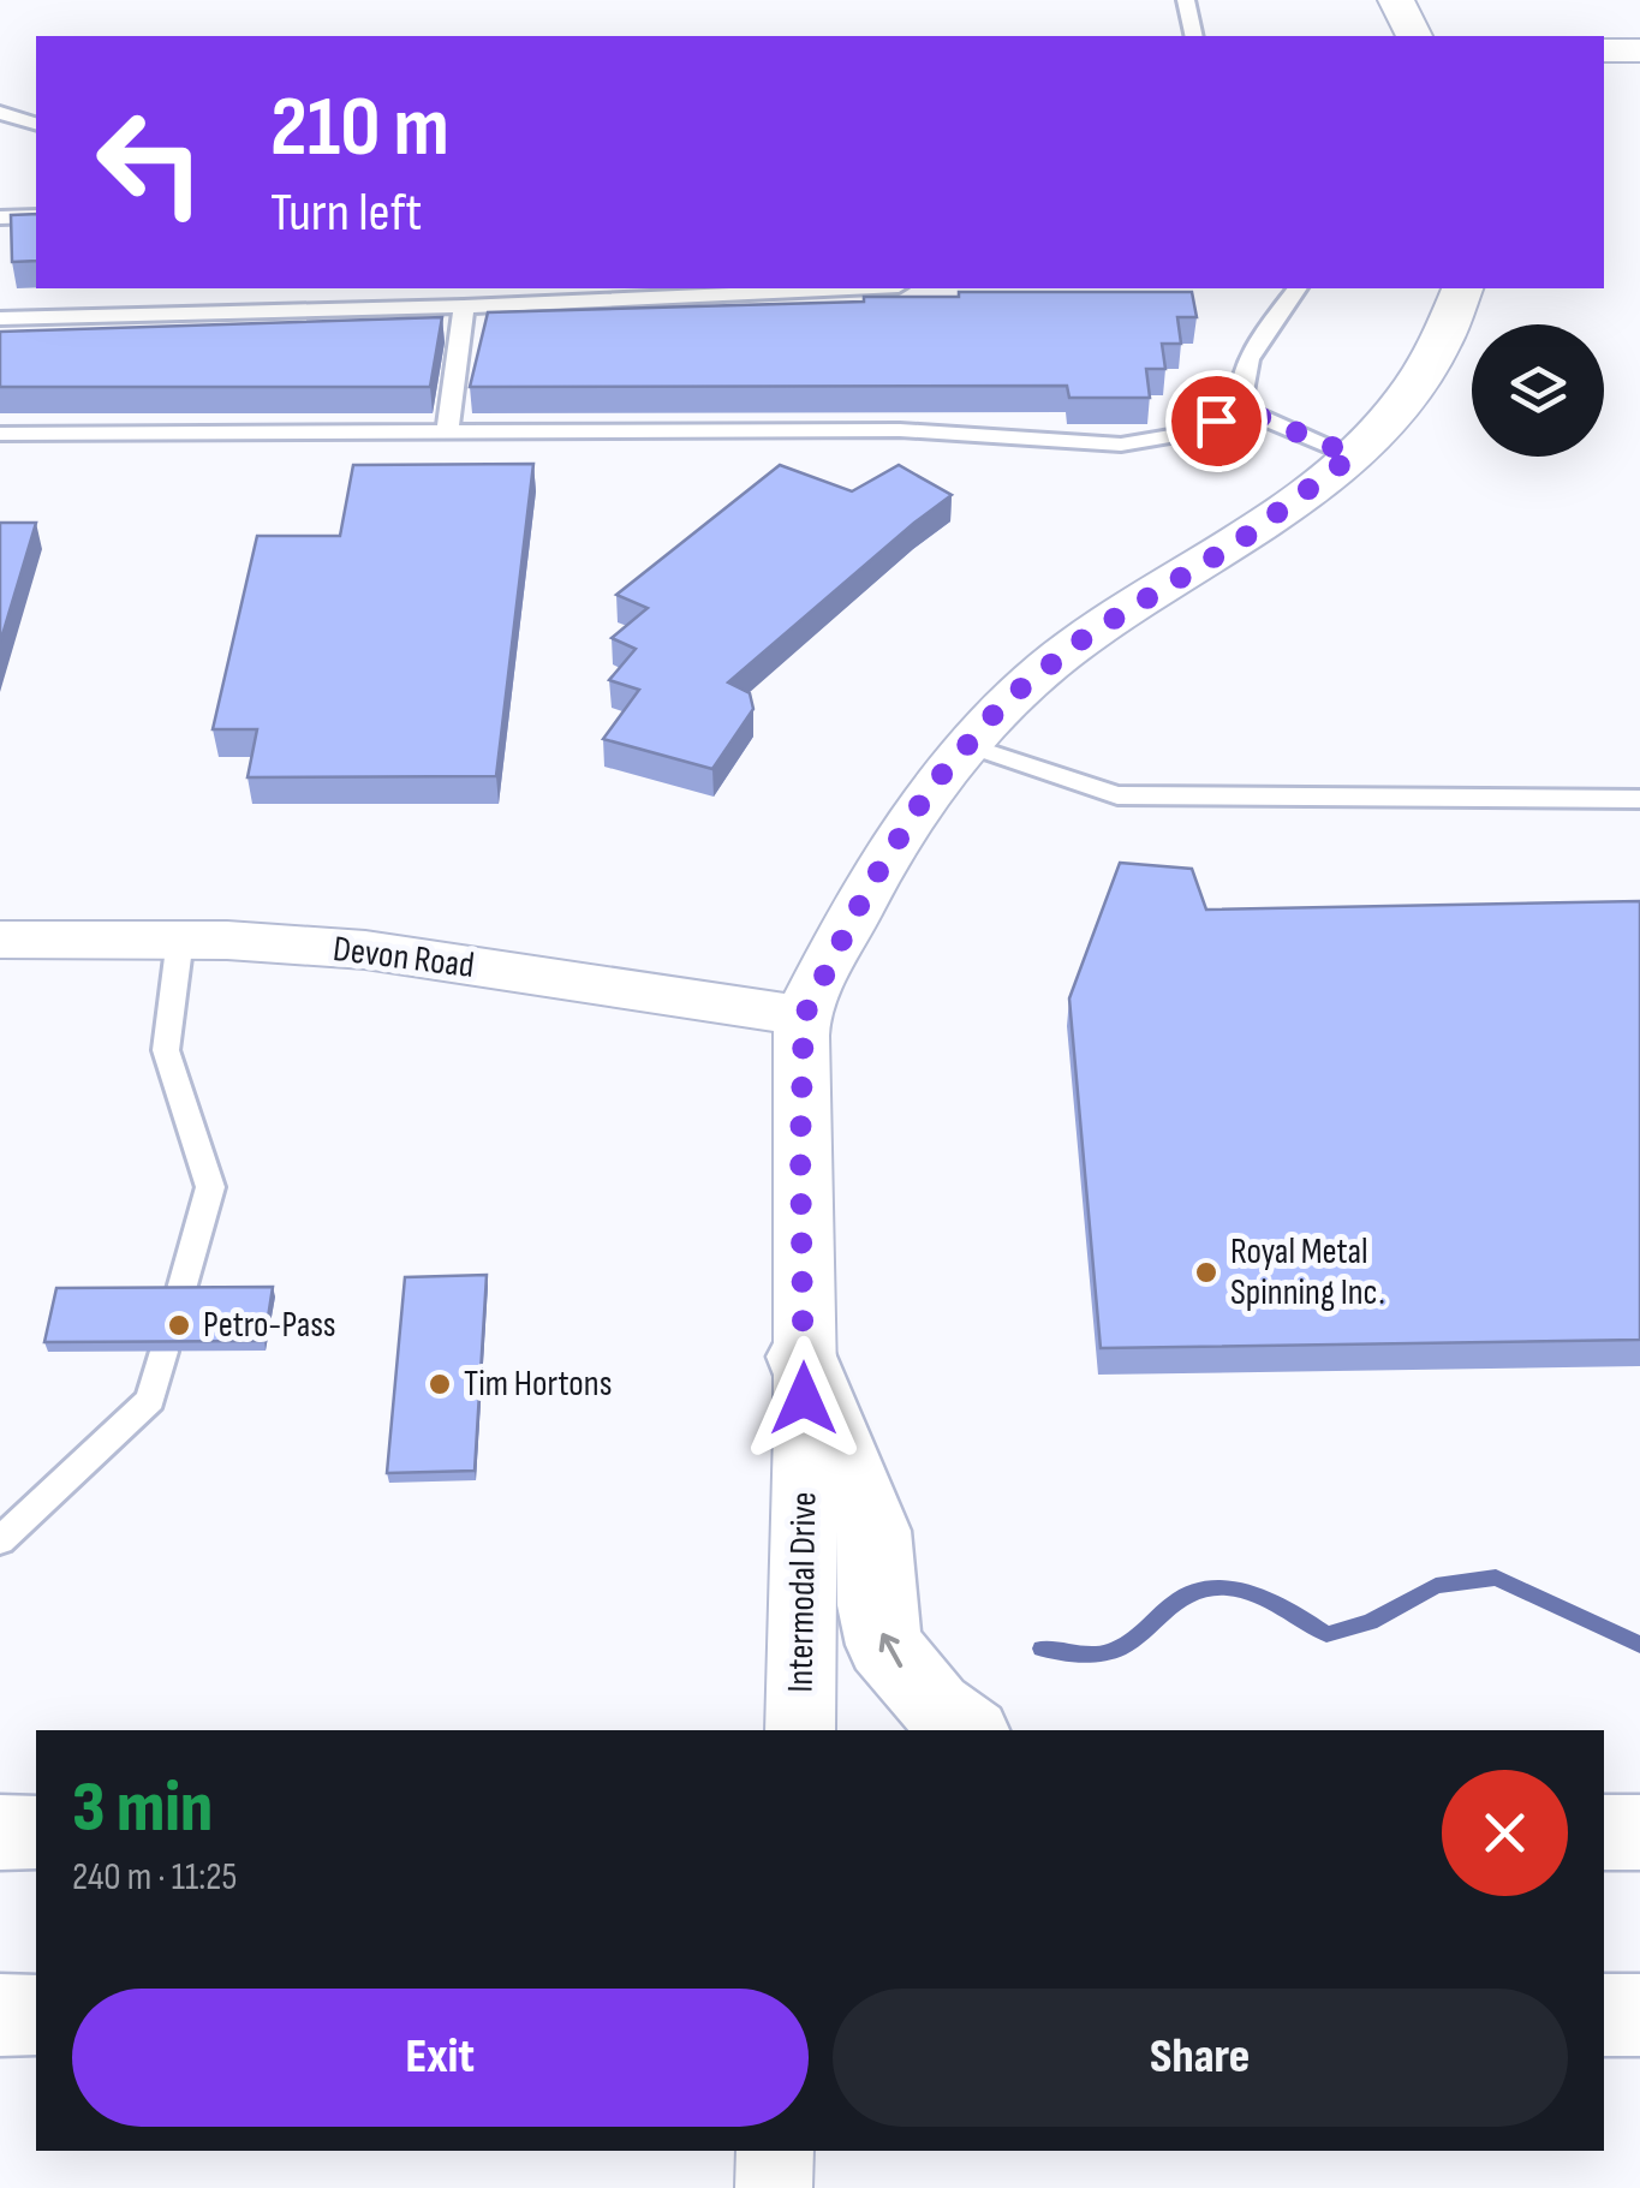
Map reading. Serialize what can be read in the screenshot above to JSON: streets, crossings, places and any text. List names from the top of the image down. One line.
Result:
{"streets":{"street":["Devon Road","Intermodal Drive"]},"crossings":[["Devon Road","Intermodal Drive"]],"places":["Royal Metal Spinning Inc.","Petro-Pass","Tim Hortons"],"page":{"turn":["210 m","Turn left"],"heading":["3 min","240 m · 11:25"],"buttons":["Exit","Share"]}}
